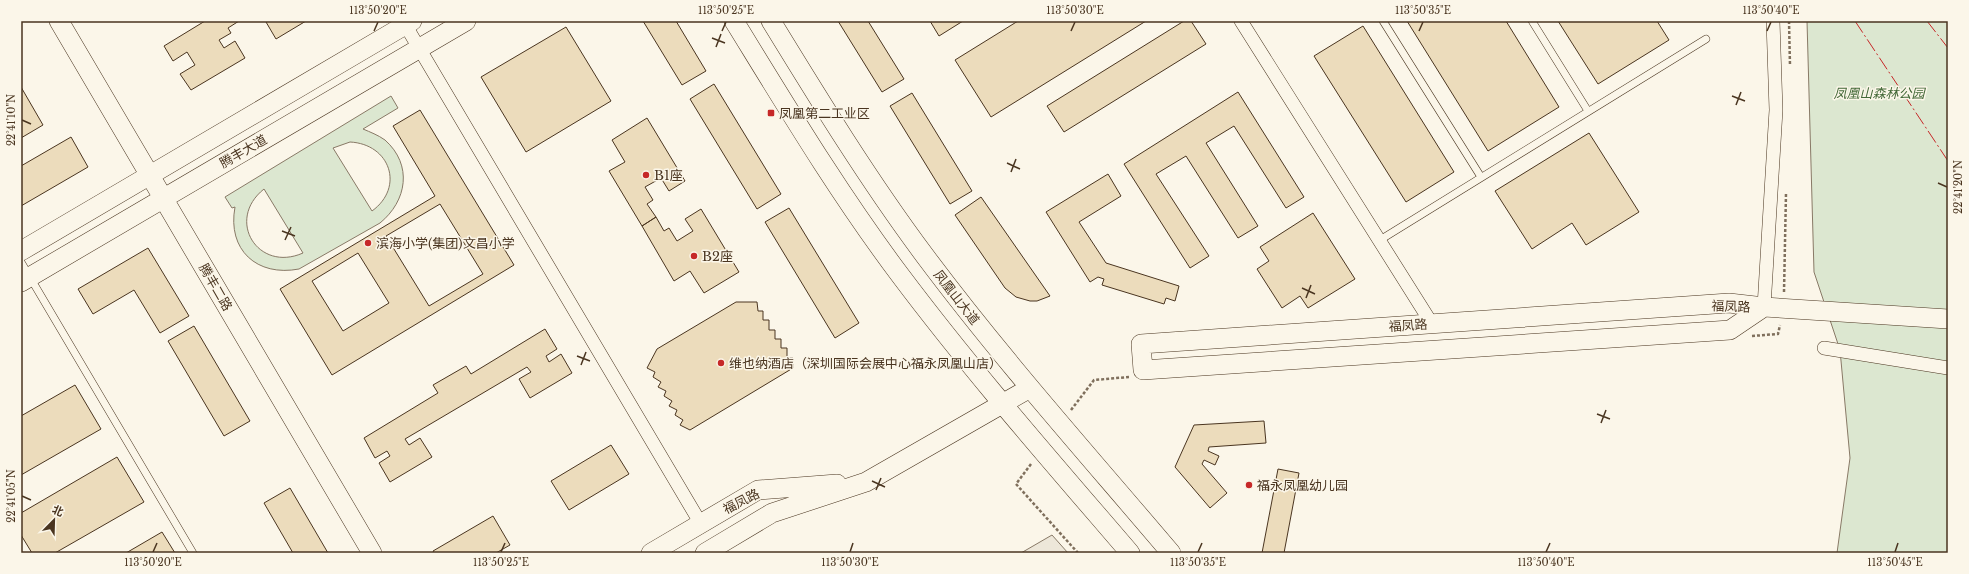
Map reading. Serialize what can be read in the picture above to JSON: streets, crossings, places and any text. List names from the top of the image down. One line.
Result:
{"streets":{"main road":["腾丰大道","腾丰二路","凤凰山大道","福凤路"]},"crossings":[["腾丰大道","腾丰二路"],["凤凰山大道","福凤路"]],"parks":["凤凰山森林公园"],"places":{"transit":["凤凰第二工业区"],"other":["B1座","滨海小学(集团)文昌小学","B2座","维也纳酒店（深圳国际会展中心福永凤凰山店）","福永凤凰幼儿园"]},"north":"top right","coordinates":["113°50'20\"E","113°50'25\"E","113°50'30\"E","113°50'35\"E","113°50'40\"E","22°41'10\"N","22°41'20\"N","22°41'05\"N","113°50'45\"E"]}
